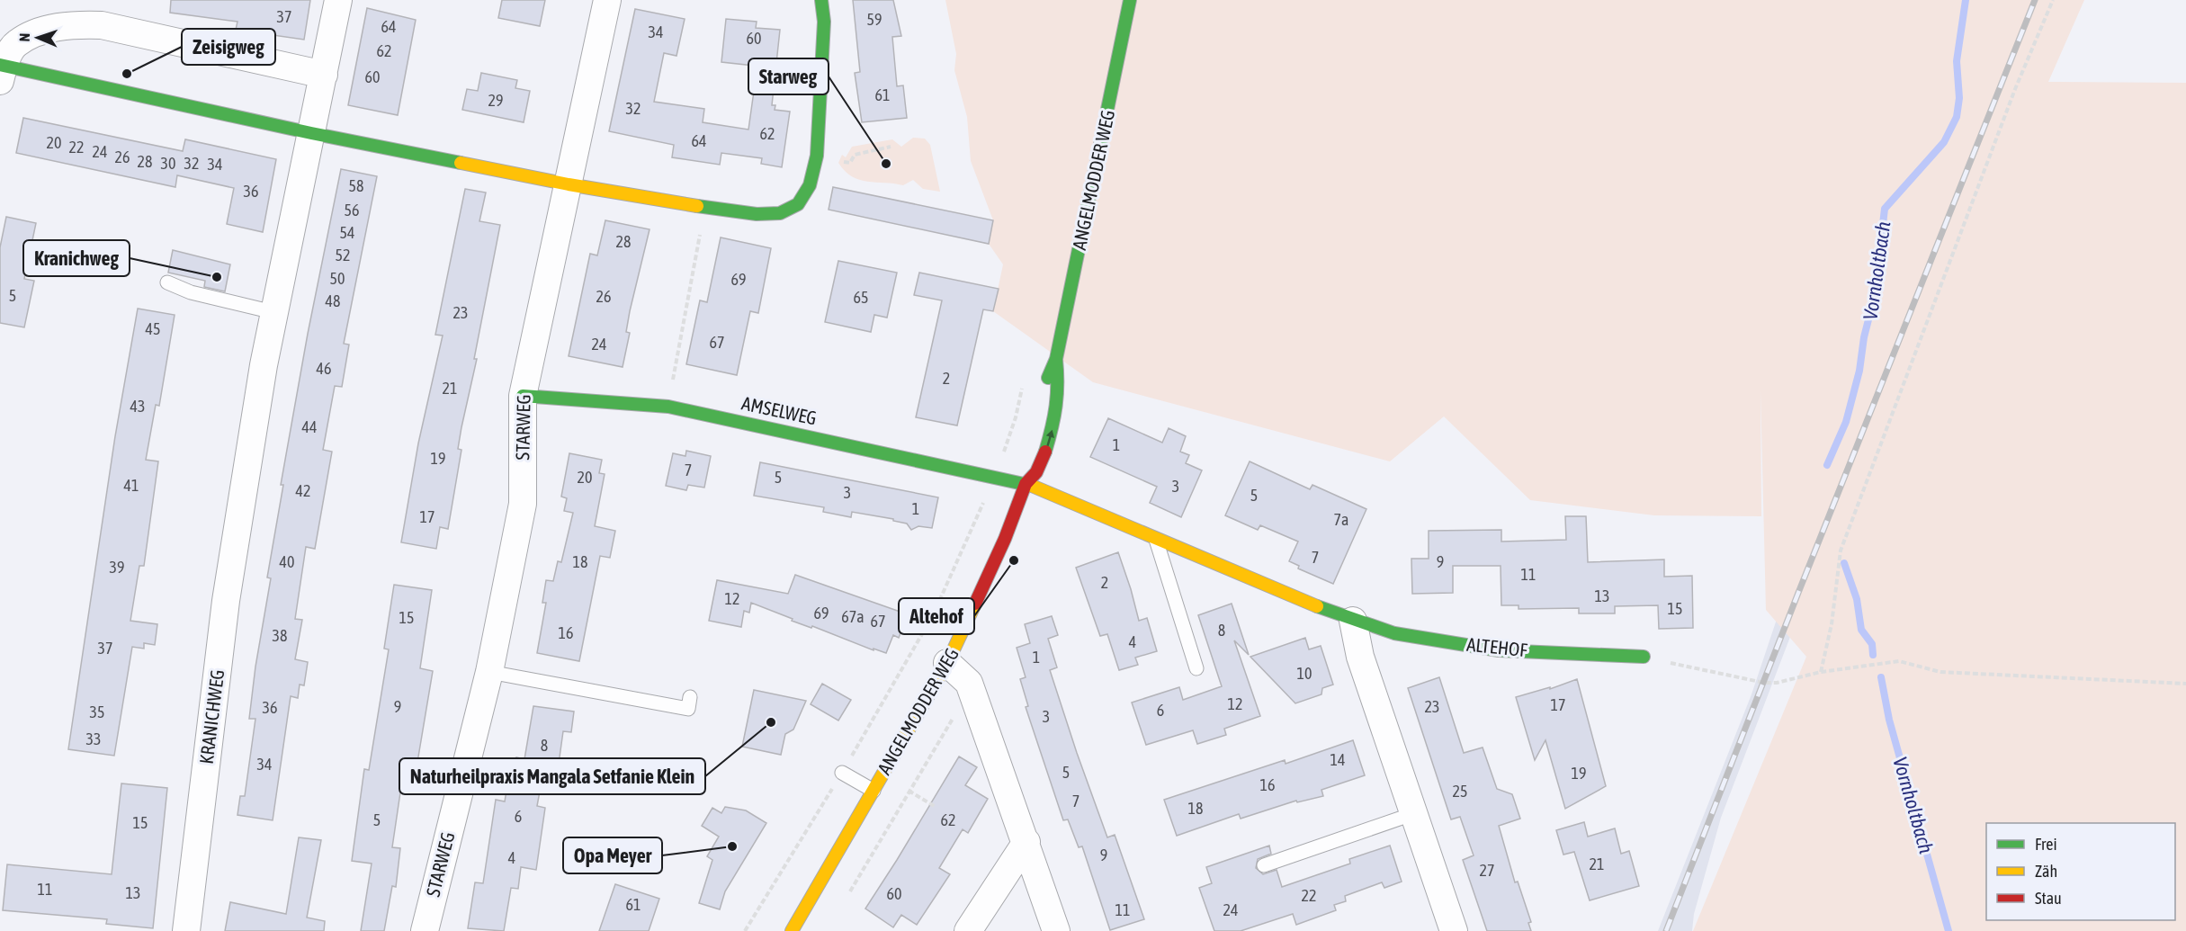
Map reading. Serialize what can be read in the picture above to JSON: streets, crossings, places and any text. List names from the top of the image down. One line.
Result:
{"streets":{"street":["ANGELMODDER WEG","AMSELWEG","STARWEG","ALTEHOF","KRANICHWEG"]},"crossings":[["ANGELMODDER WEG","AMSELWEG"],["ANGELMODDER WEG","ALTEHOF"],["AMSELWEG","STARWEG"],["AMSELWEG","ALTEHOF"]],"water":["Vornholtbach"],"places":["Zeisigweg","Starweg","Kranichweg","Altehof","Naturheilpraxis Mangala Setfanie Klein","Opa Meyer"],"house_numbers":["37","59","64","34","60","62","60","61","29","32","62","64","20","22","24","26","28","30","32","34","58","36","56","54","28","52","50","69","5","26","65","48","23","45","67","24","46","2","21","43","44","1","19","7","20","5","41","3","42","3","5","1","17","7a","7","40","18","9","39","11","2","13","12","15","69","67a","15","67","8","16","38","4","37","1","10","12","17","9","23","36","6","35","3","33","8","14","34","5","19","16","25","7","18","6","5","62","15","9","4","21","27","11","13","60","22","61","11","24"],"legend":["Frei","Zäh","Stau"],"north":"left"}
